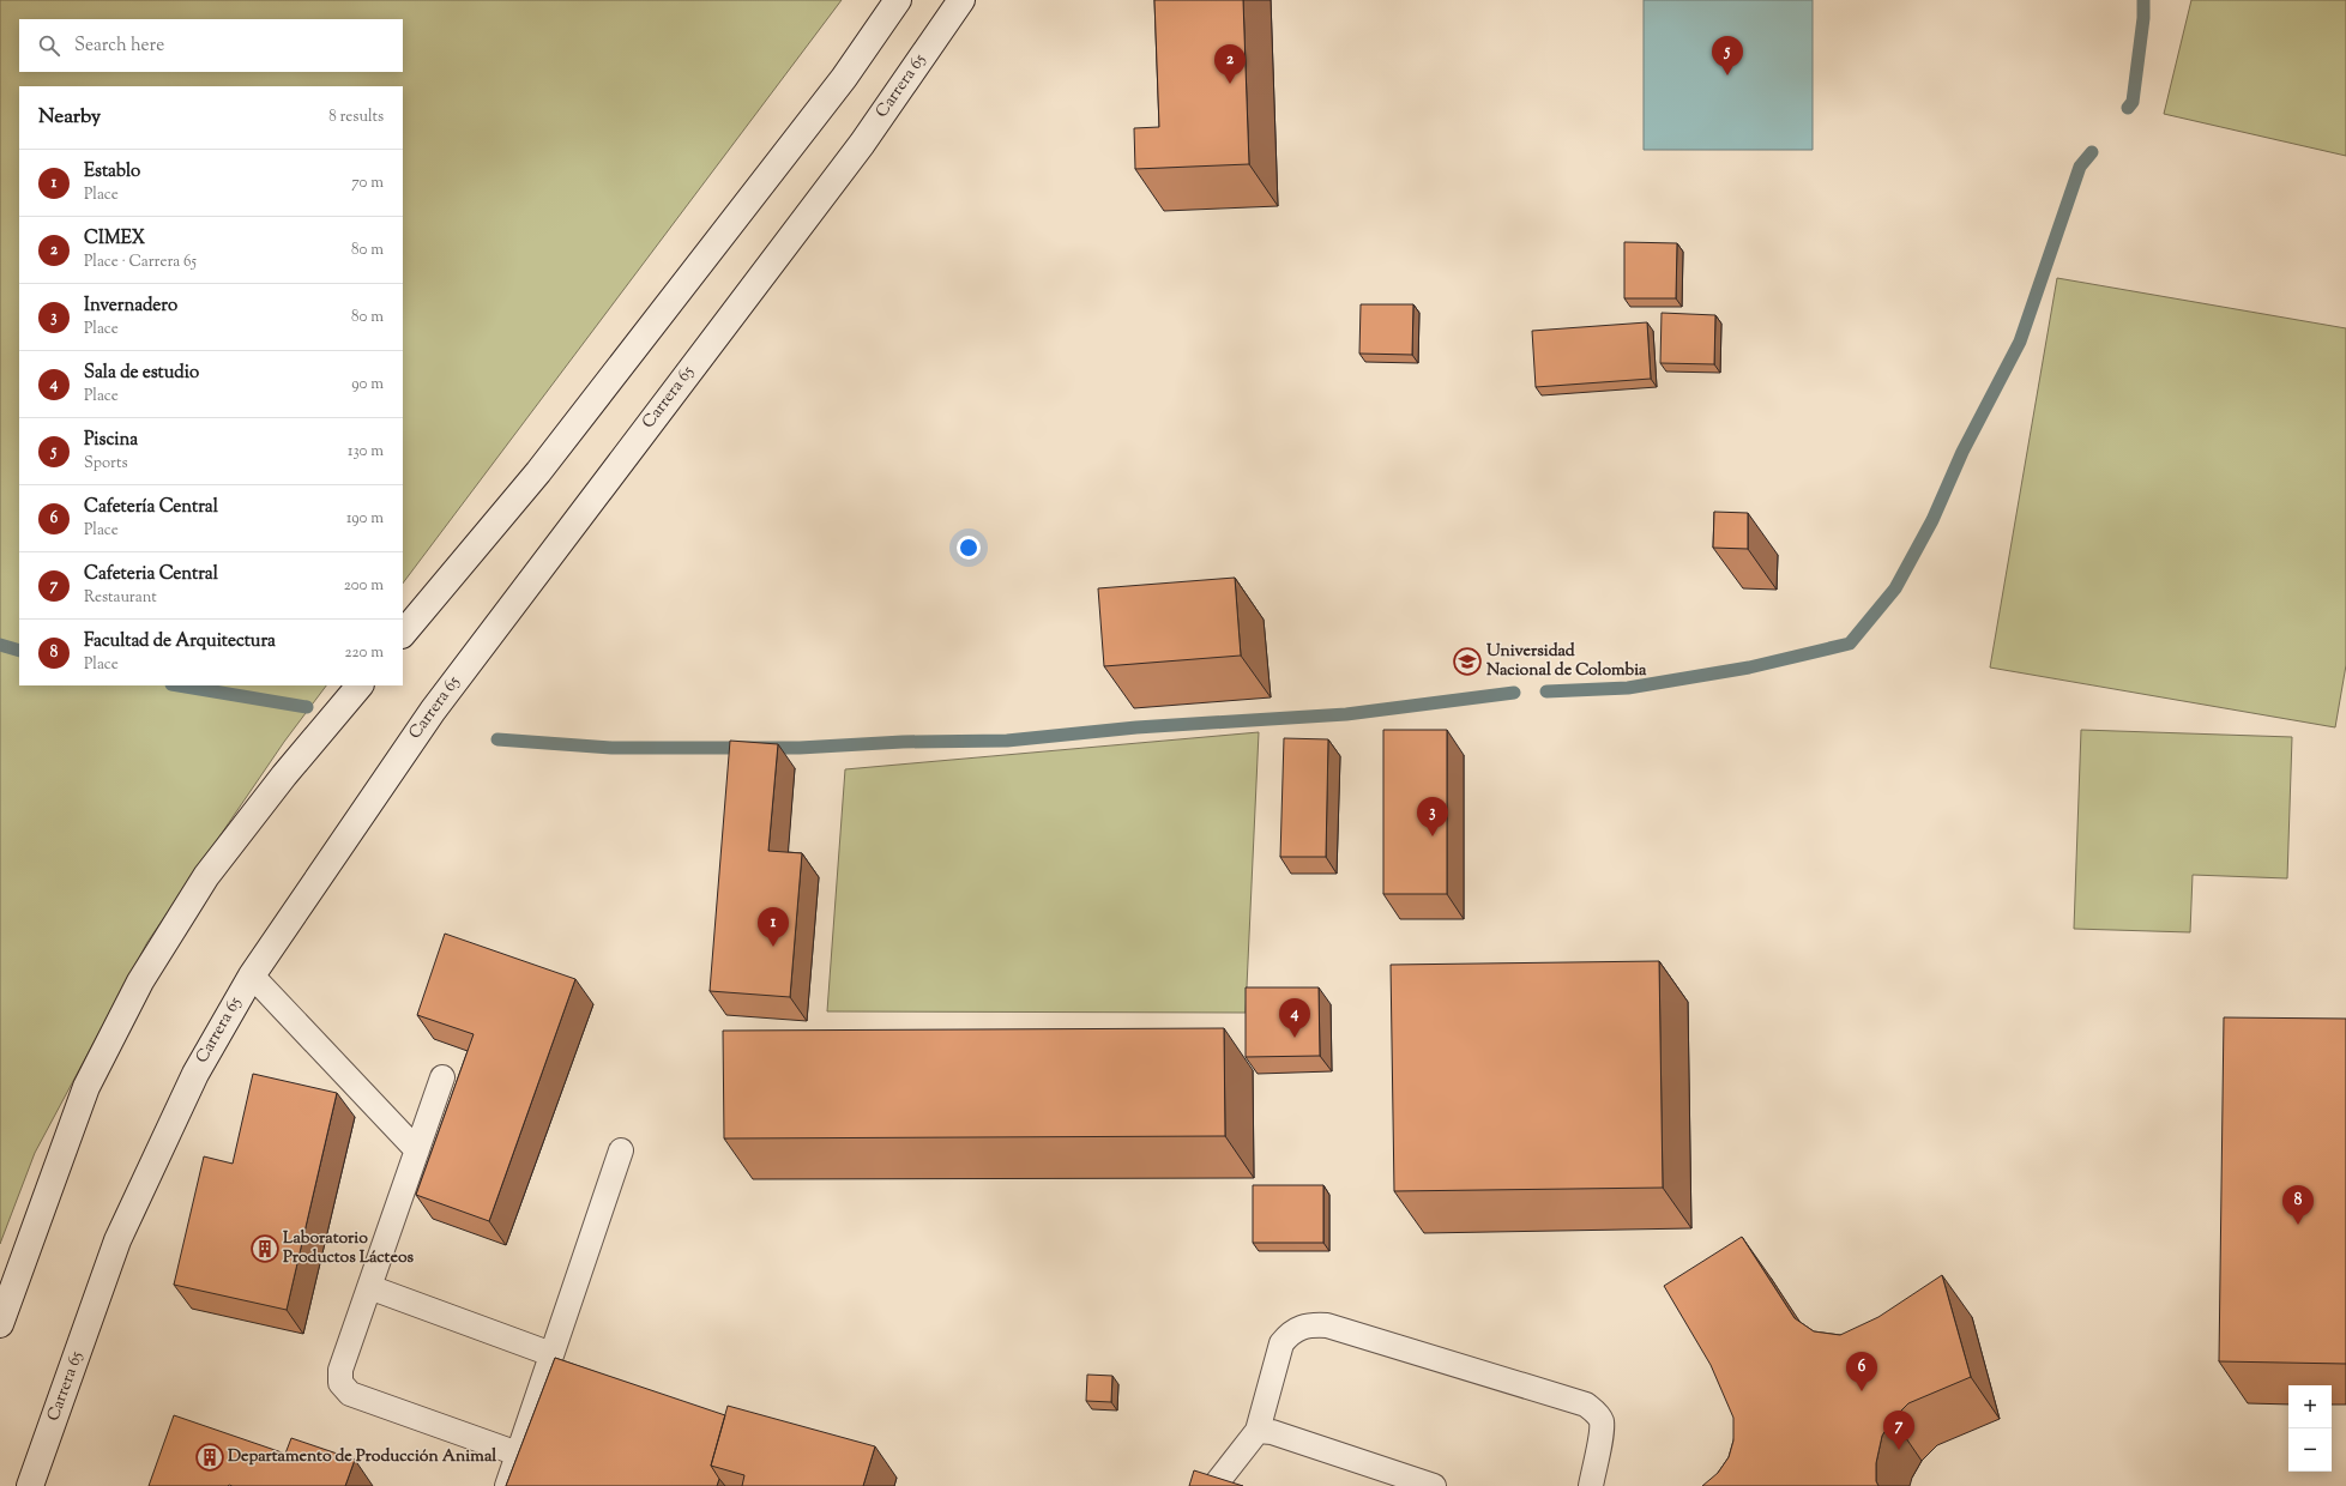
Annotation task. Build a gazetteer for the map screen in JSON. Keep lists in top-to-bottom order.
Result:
{
  "streets": {
    "main road": ["Carrera 65"]
  },
  "places": {
    "school or university": ["Universidad Nacional de Colombia"],
    "building": ["Laboratorio Productos Lácteos", "Departamento de Producción Animal"]
  },
  "page": {
    "search": "Search here",
    "pins": [
      "5",
      "2",
      "3",
      "1",
      "4",
      "8",
      "6",
      "7"
    ],
    "heading": ["Nearby", "8 results"],
    "list": [
      {
        "mark": "1",
        "name": "Establo",
        "note": "Place",
        "value": "70 m"
      },
      {
        "mark": "2",
        "name": "CIMEX",
        "note": "Place · Carrera 65",
        "value": "80 m"
      },
      {
        "mark": "3",
        "name": "Invernadero",
        "note": "Place",
        "value": "80 m"
      },
      {
        "mark": "4",
        "name": "Sala de estudio",
        "note": "Place",
        "value": "90 m"
      },
      {
        "mark": "5",
        "name": "Piscina",
        "note": "Sports",
        "value": "130 m"
      },
      {
        "mark": "6",
        "name": "Cafetería Central",
        "note": "Place",
        "value": "190 m"
      },
      {
        "mark": "7",
        "name": "Cafeteria Central",
        "note": "Restaurant",
        "value": "200 m"
      },
      {
        "mark": "8",
        "name": "Facultad de Arquitectura",
        "note": "Place",
        "value": "220 m"
      }
    ],
    "map_buttons": ["+", "−"]
  }
}
